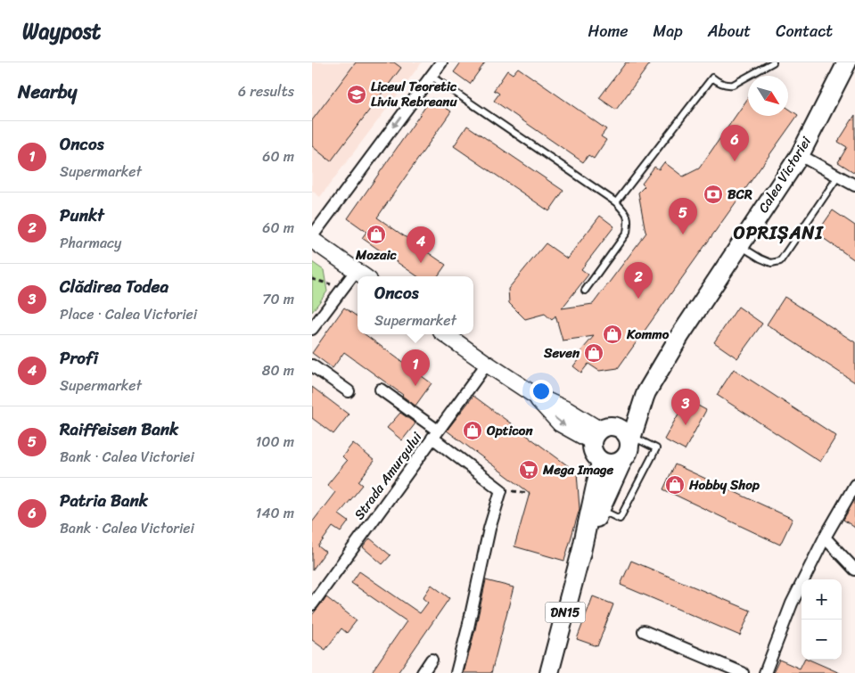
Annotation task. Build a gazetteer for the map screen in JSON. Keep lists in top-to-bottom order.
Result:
{
  "streets": {
    "main road": ["Calea Victoriei", "DN15"],
    "street": ["Strada Amurgului"]
  },
  "districts": ["OPRIȘANI"],
  "places": {
    "school or university": ["Liceul Teoretic Liviu Rebreanu"],
    "bank": ["BCR"],
    "shop": [
      "Mozaic",
      "Kommo",
      "Seven",
      "Opticon",
      "Hobby Shop"
    ],
    "supermarket": ["Mega Image"]
  },
  "north": "bottom right",
  "page": {
    "header": "Waypost",
    "nav": [
      "Home",
      "Map",
      "About",
      "Contact"
    ],
    "heading": ["Nearby", "6 results"],
    "list": [
      {
        "mark": "1",
        "name": "Oncos",
        "note": "Supermarket",
        "value": "60 m"
      },
      {
        "mark": "2",
        "name": "Punkt",
        "note": "Pharmacy",
        "value": "60 m"
      },
      {
        "mark": "3",
        "name": "Clădirea Todea",
        "note": "Place · Calea Victoriei",
        "value": "70 m"
      },
      {
        "mark": "4",
        "name": "Profi",
        "note": "Supermarket",
        "value": "80 m"
      },
      {
        "mark": "5",
        "name": "Raiffeisen Bank",
        "note": "Bank · Calea Victoriei",
        "value": "100 m"
      },
      {
        "mark": "6",
        "name": "Patria Bank",
        "note": "Bank · Calea Victoriei",
        "value": "140 m"
      }
    ],
    "pins": [
      "6",
      "5",
      "4",
      "2",
      "1",
      "3"
    ],
    "popup": ["Oncos", "Supermarket"],
    "map_buttons": ["+", "−"]
  }
}
